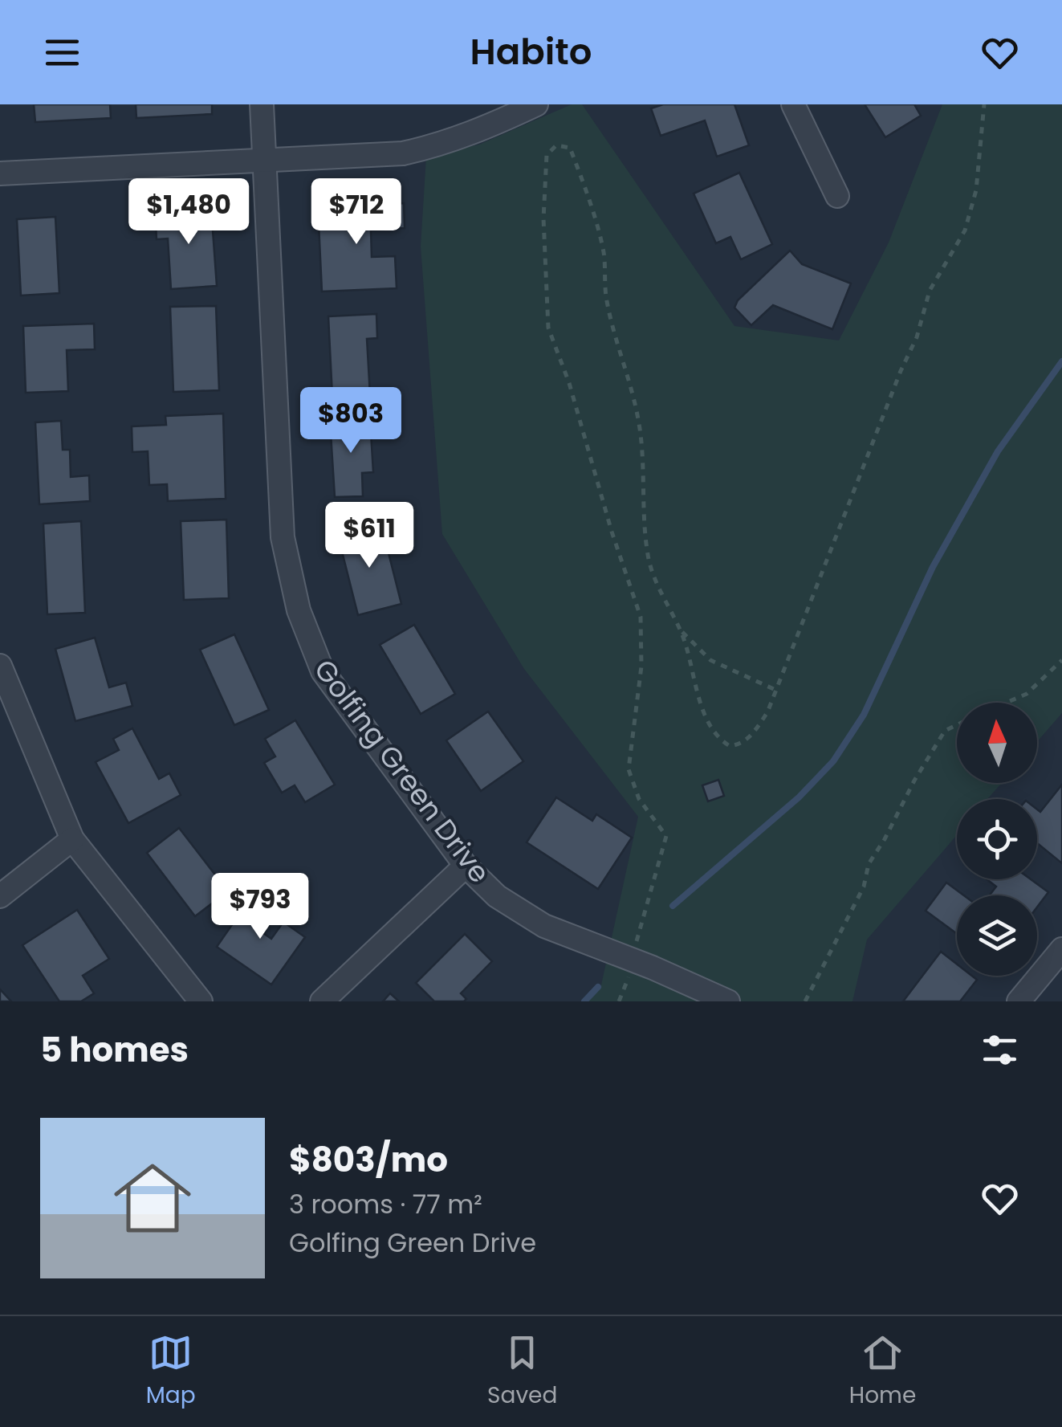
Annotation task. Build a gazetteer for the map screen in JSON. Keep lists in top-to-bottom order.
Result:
{
  "streets": {
    "street": ["Golfing Green Drive"]
  },
  "north": "top",
  "page": {
    "header": "Habito",
    "price": [
      "$1,480",
      "$712",
      "$803",
      "$611",
      "$793"
    ],
    "heading": "5 homes",
    "list": [
      {
        "name": "$803/mo",
        "note": "3 rooms · 77 m² · Golfing Green Drive"
      }
    ],
    "tabs": ["Map", "Saved", "Home"]
  }
}
